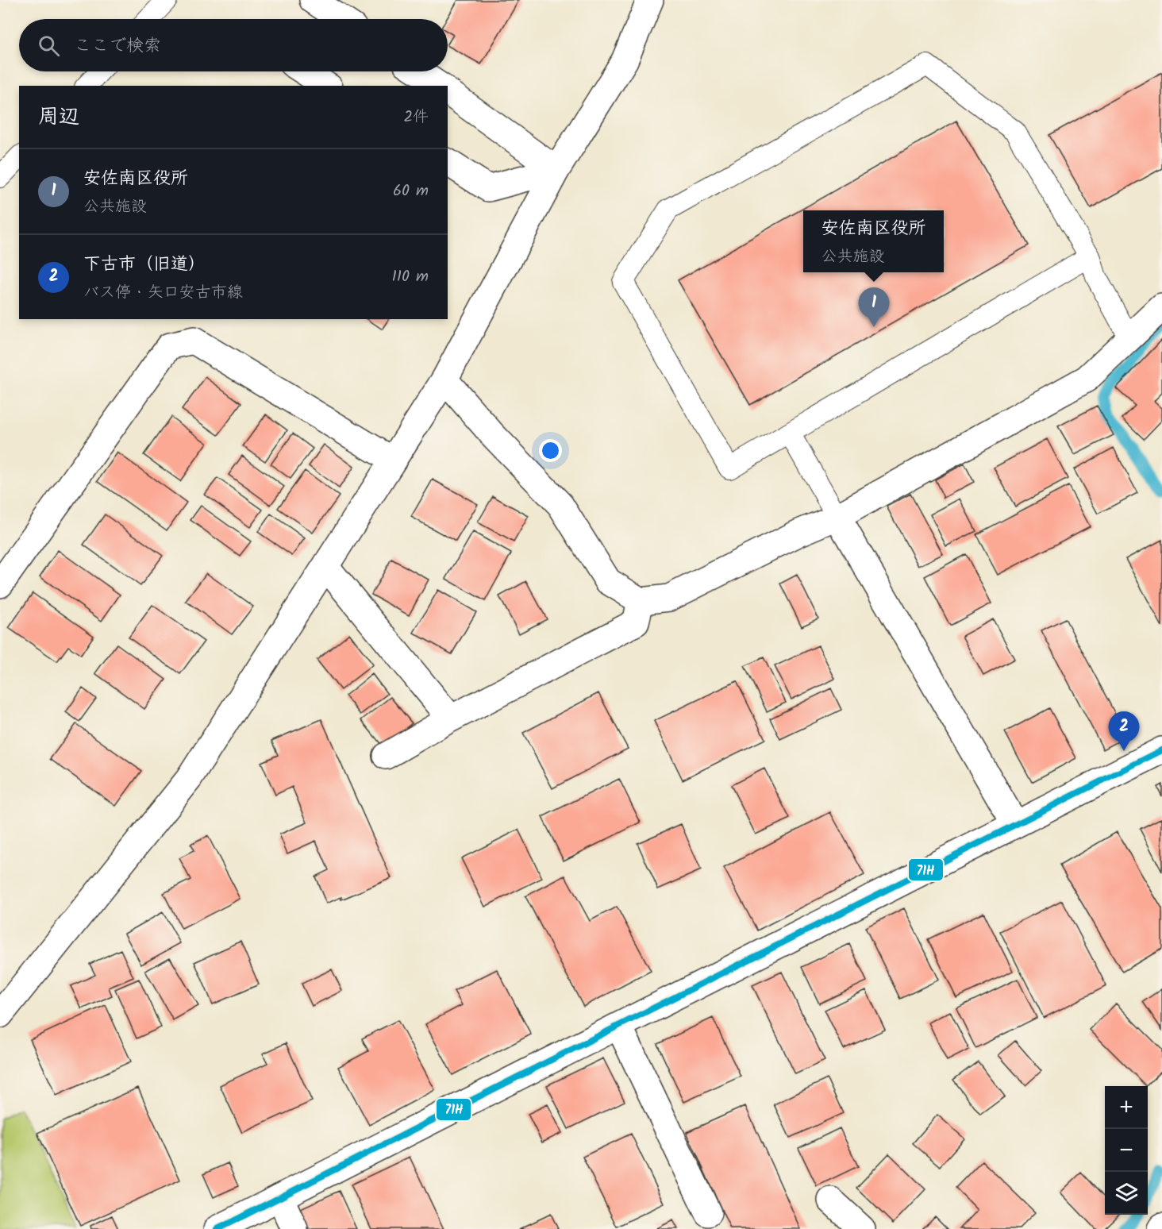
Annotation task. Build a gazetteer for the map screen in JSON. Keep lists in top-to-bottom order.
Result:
{
  "lines": ["transit line 71H"],
  "page": {
    "search": "ここで検索",
    "heading": ["周辺", "2件"],
    "list": [
      {
        "mark": "1",
        "name": "安佐南区役所",
        "note": "公共施設",
        "value": "60 m"
      },
      {
        "mark": "2",
        "name": "下古市（旧道）",
        "note": "バス停 · 矢口安古市線",
        "value": "110 m"
      }
    ],
    "popup": ["安佐南区役所", "公共施設"],
    "pins": ["1", "2"],
    "map_buttons": ["+", "−"]
  }
}
